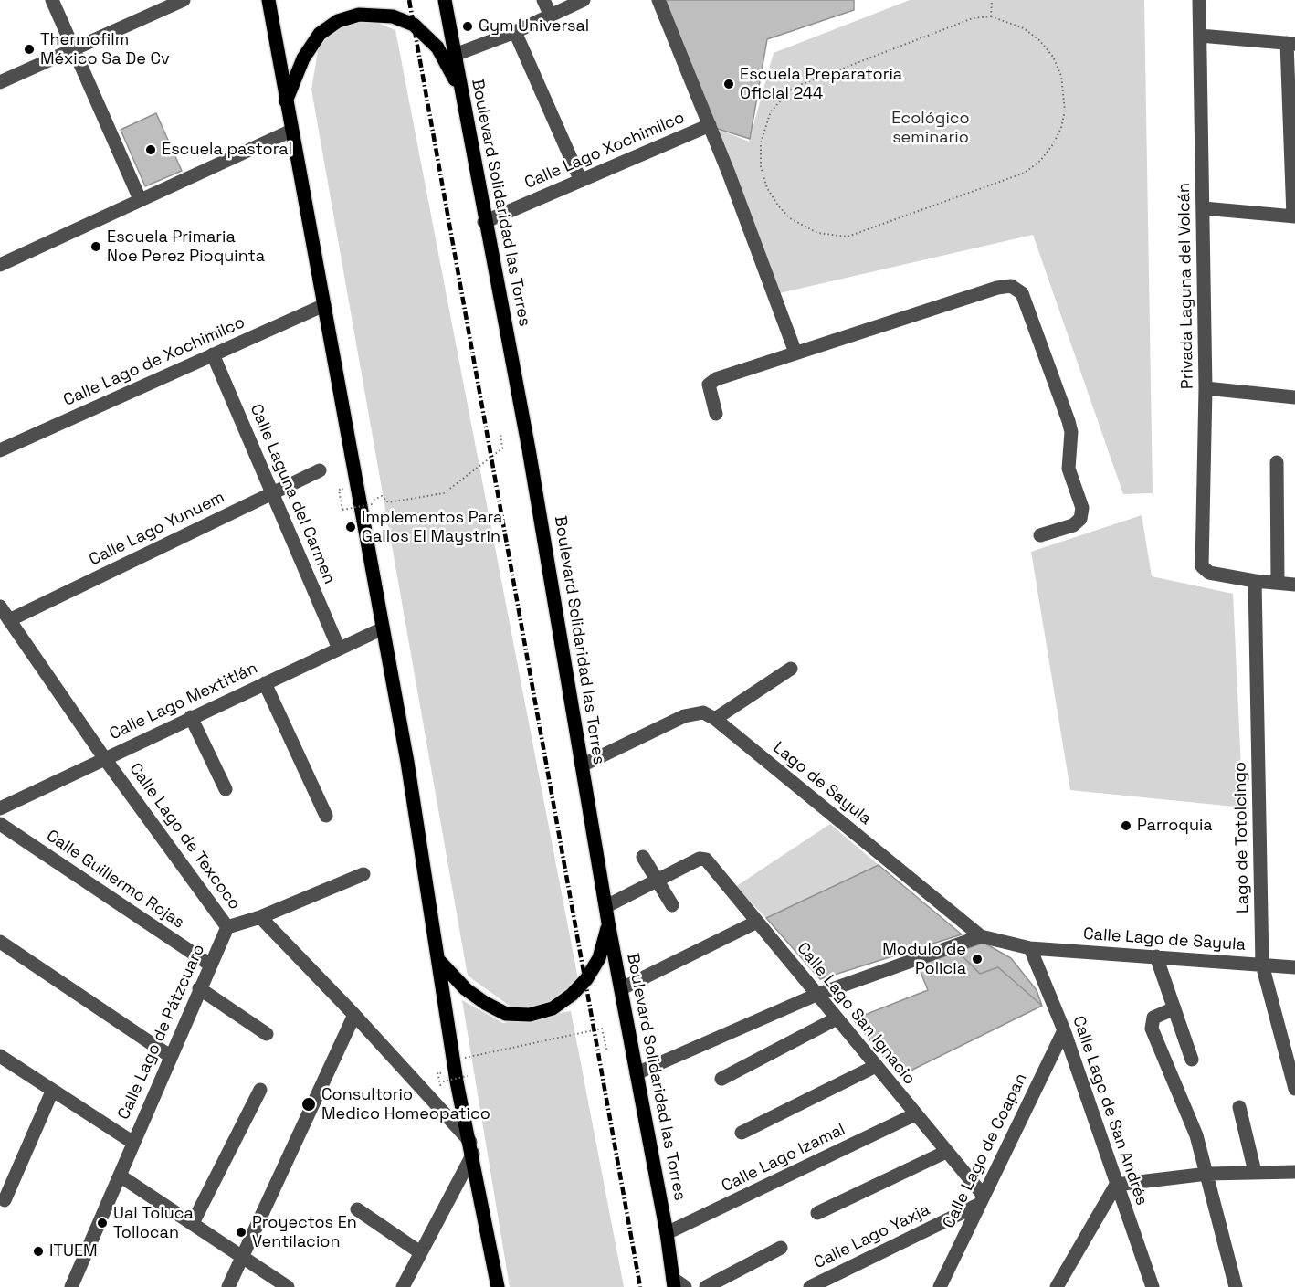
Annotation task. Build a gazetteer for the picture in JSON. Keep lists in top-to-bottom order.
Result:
{
  "streets": {
    "main road": ["Boulevard Solidaridad las Torres"],
    "street": [
      "Calle Lago Xochimilco",
      "Privada Laguna del Volcán",
      "Calle Lago de Xochimilco",
      "Calle Laguna del Carmen",
      "Calle Lago Yunuem",
      "Calle Lago Mextitlán",
      "Lago de Sayula",
      "Calle Lago de Texcoco",
      "Lago de Totolcingo",
      "Calle Guillermo Rojas",
      "Calle Lago de Sayula",
      "Calle Lago San Ignacio",
      "Calle Lago de Pátzcuaro",
      "Calle Lago de San Andrés",
      "Calle Lago de Coapan",
      "Calle Lago Izamal",
      "Calle Lago Yaxja"
    ]
  },
  "crossings": [
    ["Calle Lago Xochimilco", "Boulevard Solidaridad las Torres"],
    ["Boulevard Solidaridad las Torres", "Calle Lago Izamal"],
    ["Privada Laguna del Volcán", "Lago de Totolcingo"],
    ["Calle Lago de Xochimilco", "Calle Laguna del Carmen"],
    ["Calle Laguna del Carmen", "Calle Lago Yunuem"],
    ["Calle Laguna del Carmen", "Calle Lago Mextitlán"],
    ["Calle Lago Yunuem", "Calle Lago de Texcoco"],
    ["Calle Lago Mextitlán", "Calle Lago de Texcoco"],
    ["Lago de Sayula", "Calle Lago de Sayula"],
    ["Lago de Sayula", "Calle Lago de San Andrés"],
    ["Calle Lago de Texcoco", "Calle Lago de Pátzcuaro"],
    ["Lago de Totolcingo", "Calle Lago de Sayula"],
    ["Calle Guillermo Rojas", "Calle Lago de Pátzcuaro"],
    ["Calle Lago de Sayula", "Calle Lago de San Andrés"],
    ["Calle Lago San Ignacio", "Calle Lago de Coapan"],
    ["Calle Lago San Ignacio", "Calle Lago Izamal"],
    ["Calle Lago San Ignacio", "Calle Lago Yaxja"],
    ["Calle Lago de San Andrés", "Calle Lago de Coapan"],
    ["Calle Lago de Coapan", "Calle Lago Yaxja"]
  ],
  "parks": ["Ecológico seminario"],
  "places": [
    "Gym Universal",
    "Thermofilm México Sa De Cv",
    "Escuela Preparatoria Oficial 244",
    "Escuela pastoral",
    "Escuela Primaria Noe Perez Pioquinta",
    "Implementos Para Gallos El Maystrin",
    "Parroquia",
    "Modulo de Policia",
    "Consultorio Medico Homeopatico",
    "Ual Toluca Tollocan",
    "Proyectos En Ventilacion",
    "ITUEM"
  ]
}
